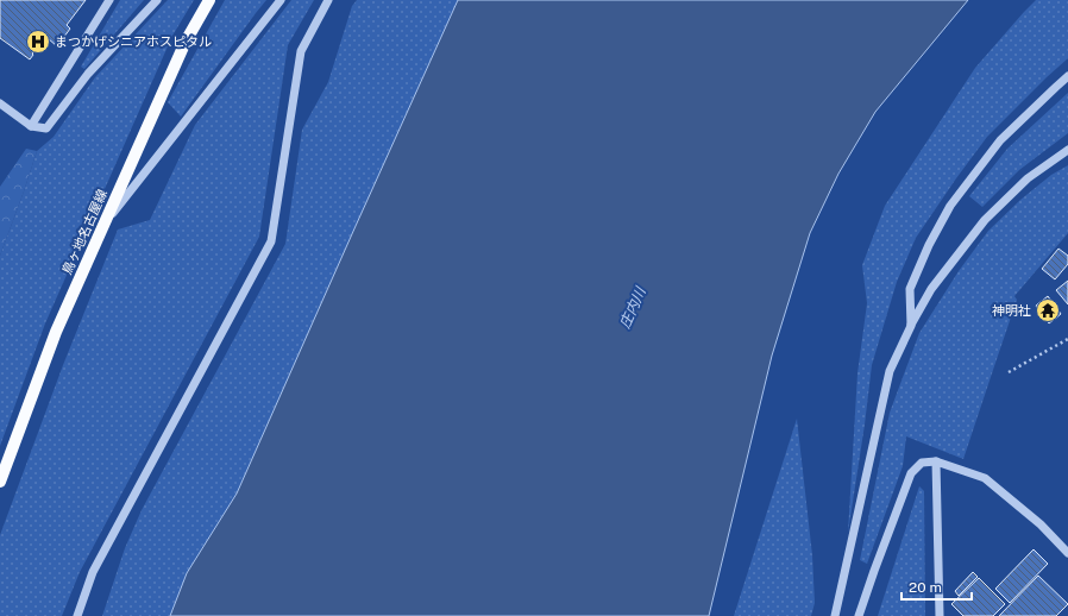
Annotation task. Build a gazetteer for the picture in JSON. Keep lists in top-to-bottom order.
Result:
{
  "streets": {
    "main road": ["鳥ヶ地名古屋線"]
  },
  "water": ["庄内川"],
  "places": {
    "hospital": ["まつかげシニアホスピタル"],
    "temple": ["神明社"]
  },
  "scale_bar": "20 m"
}
